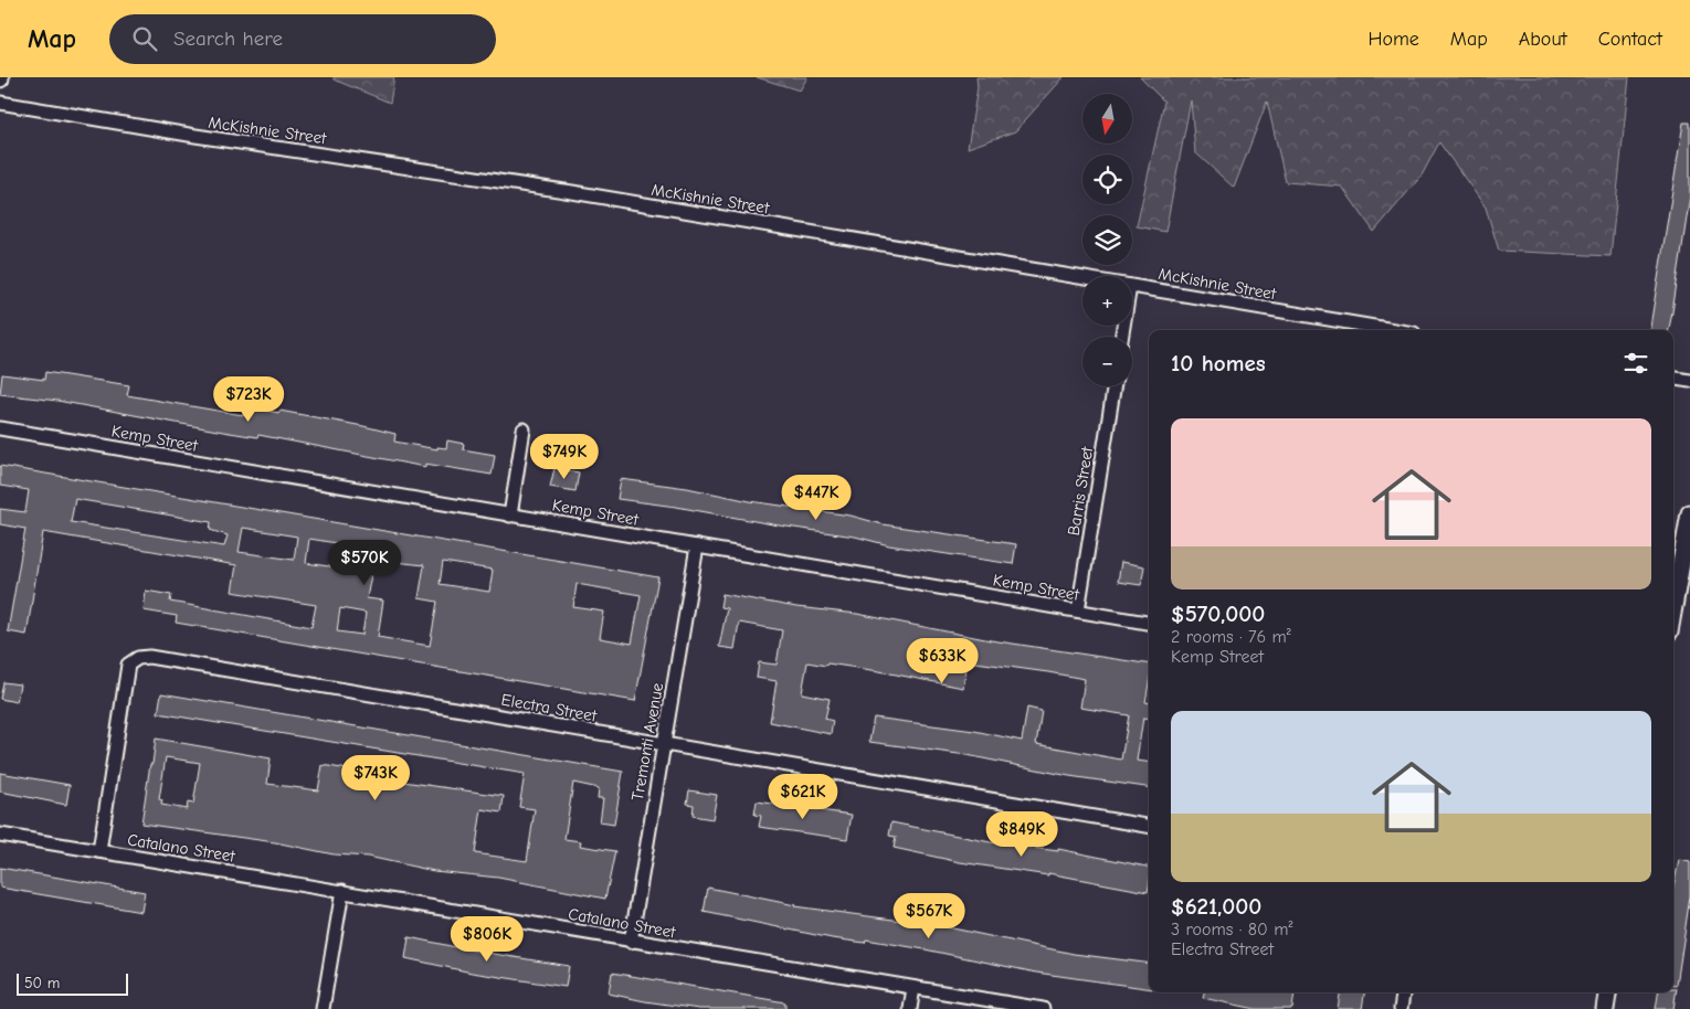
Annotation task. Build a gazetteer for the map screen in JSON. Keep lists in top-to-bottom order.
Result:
{
  "streets": {
    "street": [
      "McKishnie Street",
      "Kemp Street",
      "Barris Street",
      "Electra Street",
      "Tremonti Avenue",
      "Catalano Street"
    ]
  },
  "crossings": [
    ["Kemp Street", "Barris Street"],
    ["Kemp Street", "Tremonti Avenue"],
    ["Electra Street", "Tremonti Avenue"],
    ["Electra Street", "Catalano Street"],
    ["Tremonti Avenue", "Catalano Street"]
  ],
  "scale_bar": "50 m",
  "north": "bottom",
  "page": {
    "header": "Map",
    "search": "Search here",
    "nav": [
      "Home",
      "Map",
      "About",
      "Contact"
    ],
    "map_buttons": ["+", "−"],
    "heading": "10 homes",
    "price": [
      "$723K",
      "$749K",
      "$447K",
      "$570K",
      "$633K",
      "$743K",
      "$621K",
      "$849K",
      "$567K",
      "$806K"
    ],
    "list": [
      {
        "name": "$570,000",
        "note": "2 rooms · 76 m² · Kemp Street"
      },
      {
        "name": "$621,000",
        "note": "3 rooms · 80 m² · Electra Street"
      }
    ],
    "scale": "50 m"
  }
}
